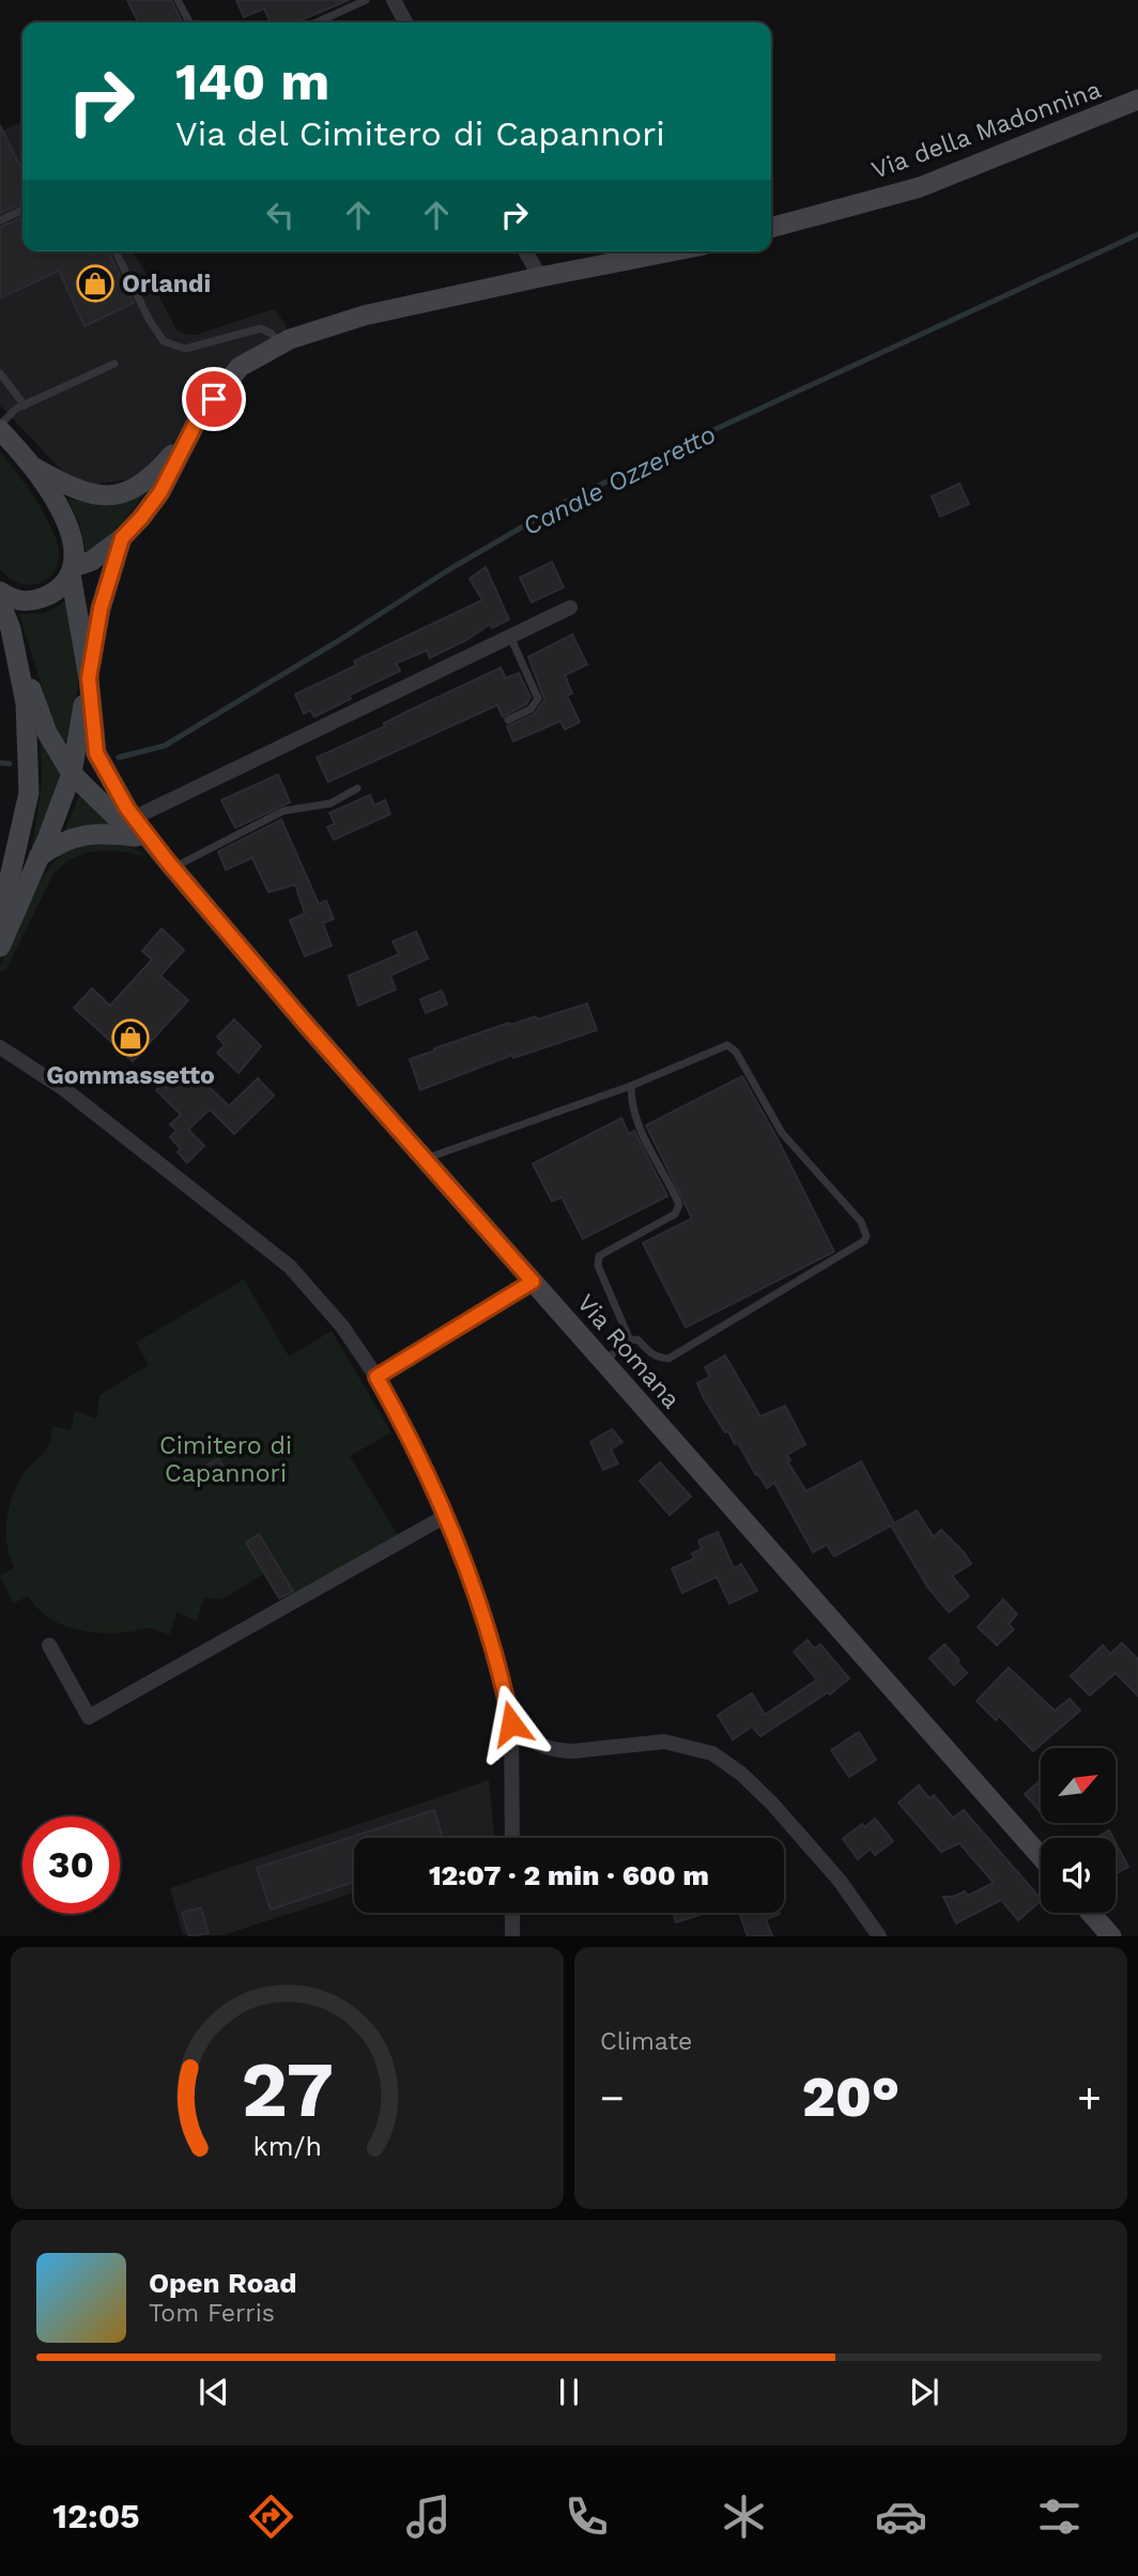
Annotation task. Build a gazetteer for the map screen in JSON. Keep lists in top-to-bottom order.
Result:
{
  "streets": {
    "street": ["Via della Madonnina", "Via Romana"]
  },
  "water": ["Canale Ozzeretto"],
  "parks": ["Cimitero di Capannori"],
  "places": {
    "shop": ["Orlandi", "Gommassetto"]
  },
  "north": "top right",
  "page": {
    "turn": ["140 m", "Via del Cimitero di Capannori"],
    "limit": "30",
    "trip": "12:07 · 2 min · 600 m",
    "tile": "Climate",
    "heat": ["−", "20°", "+"],
    "song": ["Open Road", "Tom Ferris"],
    "tabs": "12:05",
    "gauge": ["27", "km/h"]
  }
}
